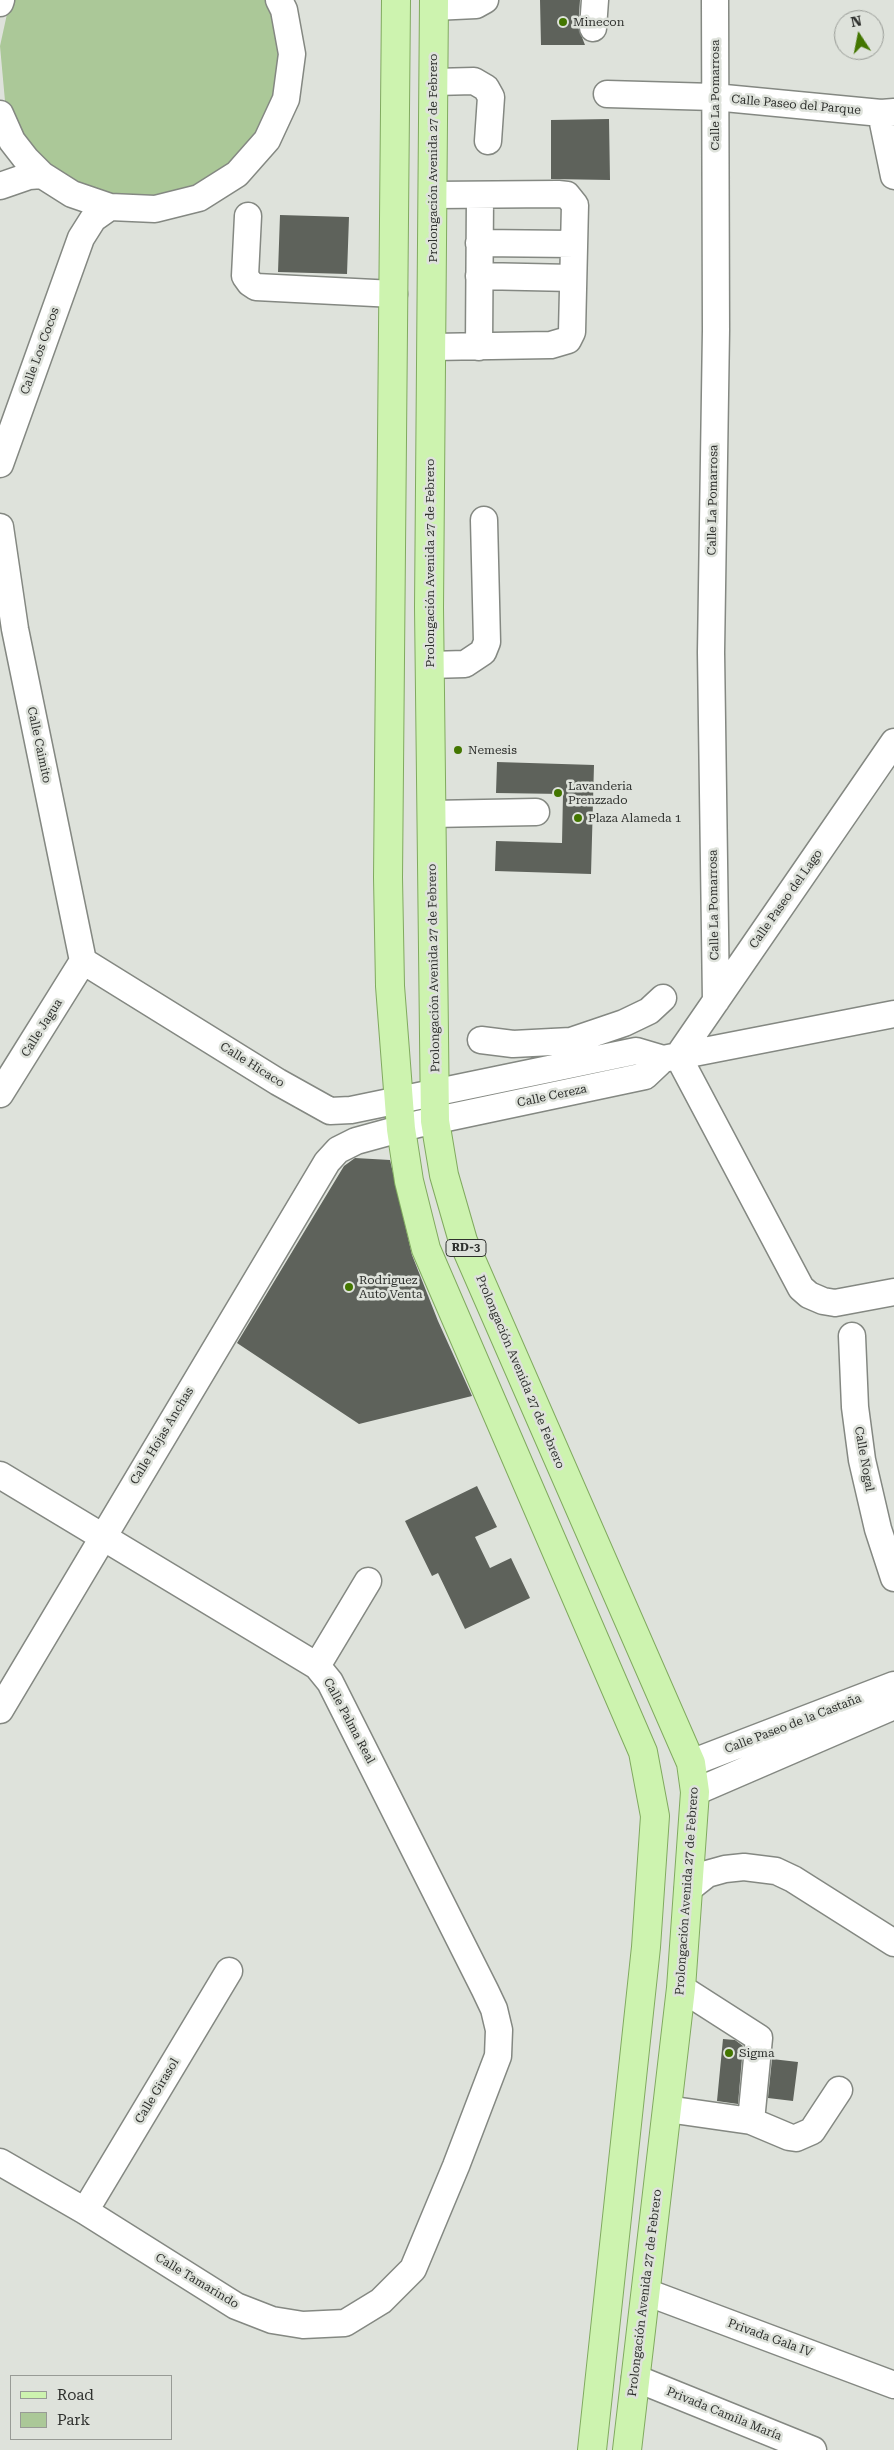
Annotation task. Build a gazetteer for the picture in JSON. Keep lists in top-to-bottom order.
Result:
{
  "streets": {
    "main road": ["Prolongación Avenida 27 de Febrero", "RD-3"],
    "street": [
      "Calle La Pomarrosa",
      "Calle Paseo del Parque",
      "Calle Los Cocos",
      "Calle Caimito",
      "Calle Paseo del Lago",
      "Calle Jagua",
      "Calle Hicaco",
      "Calle Cereza",
      "Calle Hojas Anchas",
      "Calle Nogal",
      "Calle Palma Real",
      "Calle Paseo de la Castaña",
      "Calle Girasol",
      "Calle Tamarindo",
      "Privada Gala IV",
      "Privada Camila María"
    ]
  },
  "crossings": [
    ["Calle La Pomarrosa", "Calle Paseo del Parque"],
    ["Calle La Pomarrosa", "Calle Paseo del Lago"],
    ["Prolongación Avenida 27 de Febrero", "Calle Hicaco"],
    ["Prolongación Avenida 27 de Febrero", "Calle Cereza"],
    ["Prolongación Avenida 27 de Febrero", "Calle Paseo de la Castaña"],
    ["Prolongación Avenida 27 de Febrero", "Privada Gala IV"],
    ["Prolongación Avenida 27 de Febrero", "Privada Camila María"],
    ["Calle Caimito", "Calle Jagua"],
    ["Calle Caimito", "Calle Hicaco"],
    ["Calle Paseo del Lago", "Calle Cereza"],
    ["Calle Jagua", "Calle Hicaco"],
    ["Calle Hicaco", "RD-3"],
    ["Calle Cereza", "RD-3"],
    ["Calle Cereza", "Calle Hojas Anchas"],
    ["Calle Hojas Anchas", "Calle Palma Real"],
    ["Calle Palma Real", "Calle Tamarindo"],
    ["Calle Girasol", "Calle Tamarindo"]
  ],
  "places": [
    "Minecon",
    "Nemesis",
    "Lavanderia Prenzzado",
    "Plaza Alameda 1",
    "Rodriguez Auto Venta",
    "Sigma"
  ],
  "legend": ["Road", "Park"],
  "north": "top"
}
